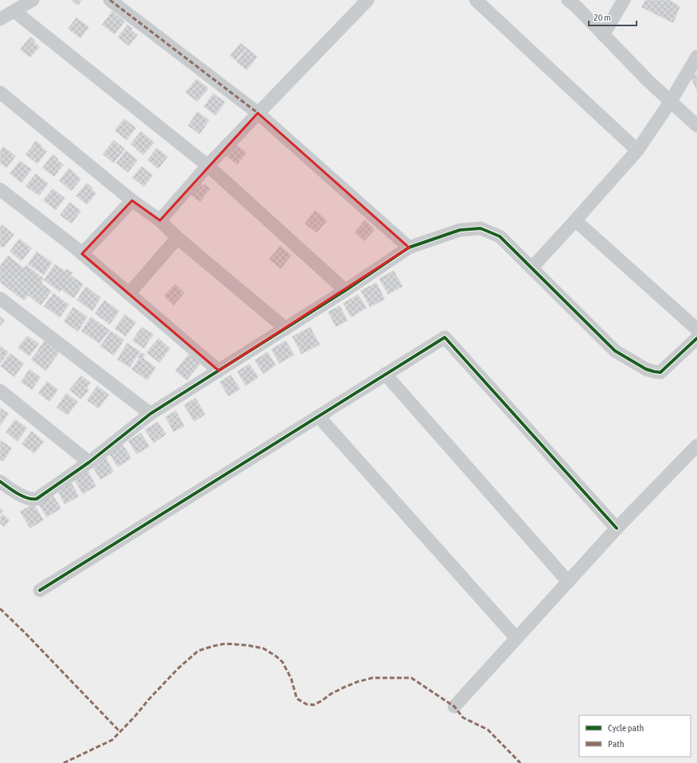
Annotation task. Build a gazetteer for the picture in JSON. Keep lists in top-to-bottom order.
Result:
{
  "legend": ["Cycle path", "Path"],
  "scale_bar": "20 m"
}
